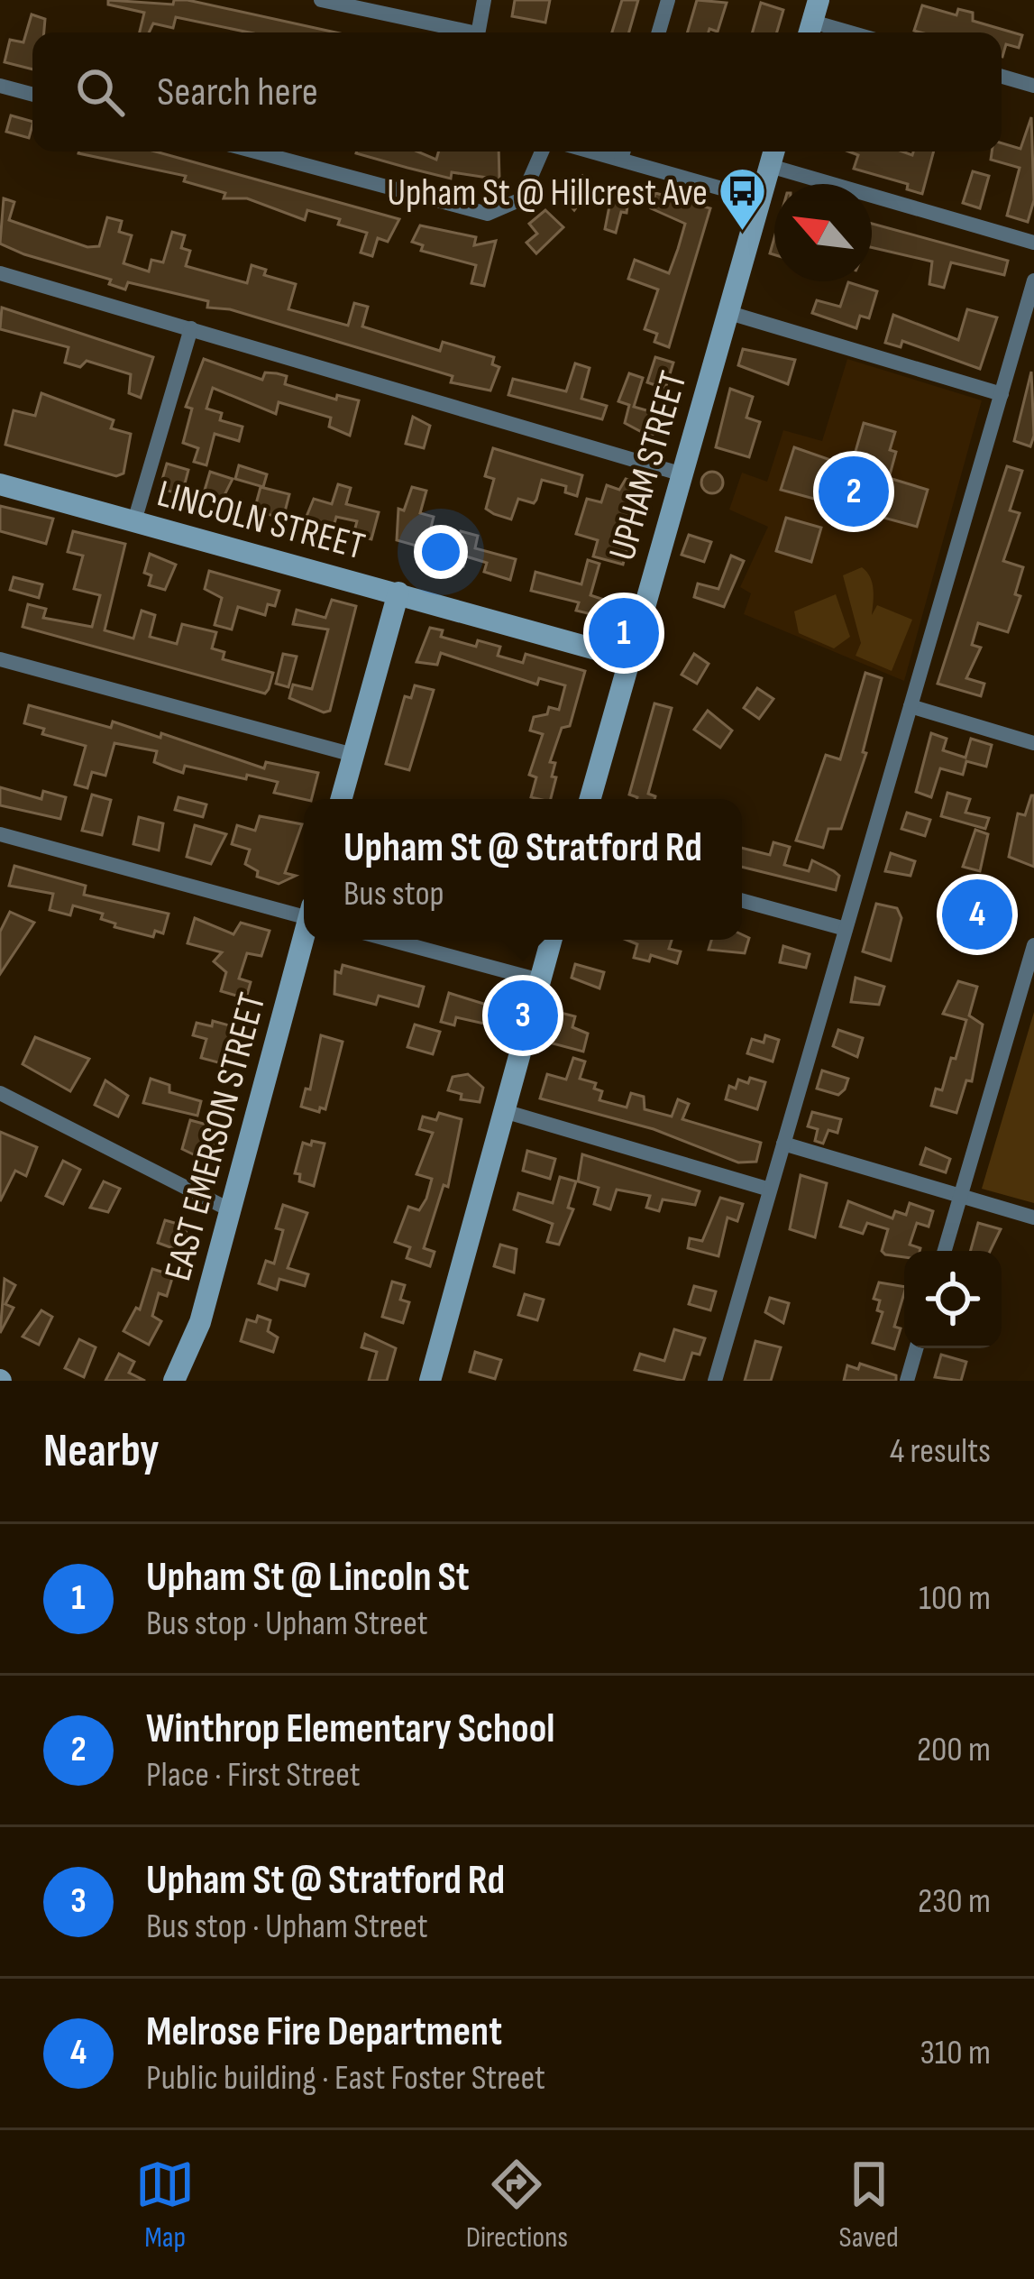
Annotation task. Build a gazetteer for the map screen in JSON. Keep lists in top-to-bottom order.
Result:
{
  "streets": {
    "street": ["UPHAM STREET", "LINCOLN STREET", "EAST EMERSON STREET"]
  },
  "crossings": [
    ["UPHAM STREET", "LINCOLN STREET"]
  ],
  "places": {
    "bus stop": ["Upham St @ Hillcrest Ave"]
  },
  "north": "top left",
  "page": {
    "search": "Search here",
    "pins": [
      "2",
      "1",
      "4",
      "3"
    ],
    "popup": ["Upham St @ Stratford Rd", "Bus stop"],
    "heading": ["Nearby", "4 results"],
    "list": [
      {
        "mark": "1",
        "name": "Upham St @ Lincoln St",
        "note": "Bus stop · Upham Street",
        "value": "100 m"
      },
      {
        "mark": "2",
        "name": "Winthrop Elementary School",
        "note": "Place · First Street",
        "value": "200 m"
      },
      {
        "mark": "3",
        "name": "Upham St @ Stratford Rd",
        "note": "Bus stop · Upham Street",
        "value": "230 m"
      },
      {
        "mark": "4",
        "name": "Melrose Fire Department",
        "note": "Public building · East Foster Street",
        "value": "310 m"
      }
    ],
    "nav": ["Map", "Directions", "Saved"]
  }
}
